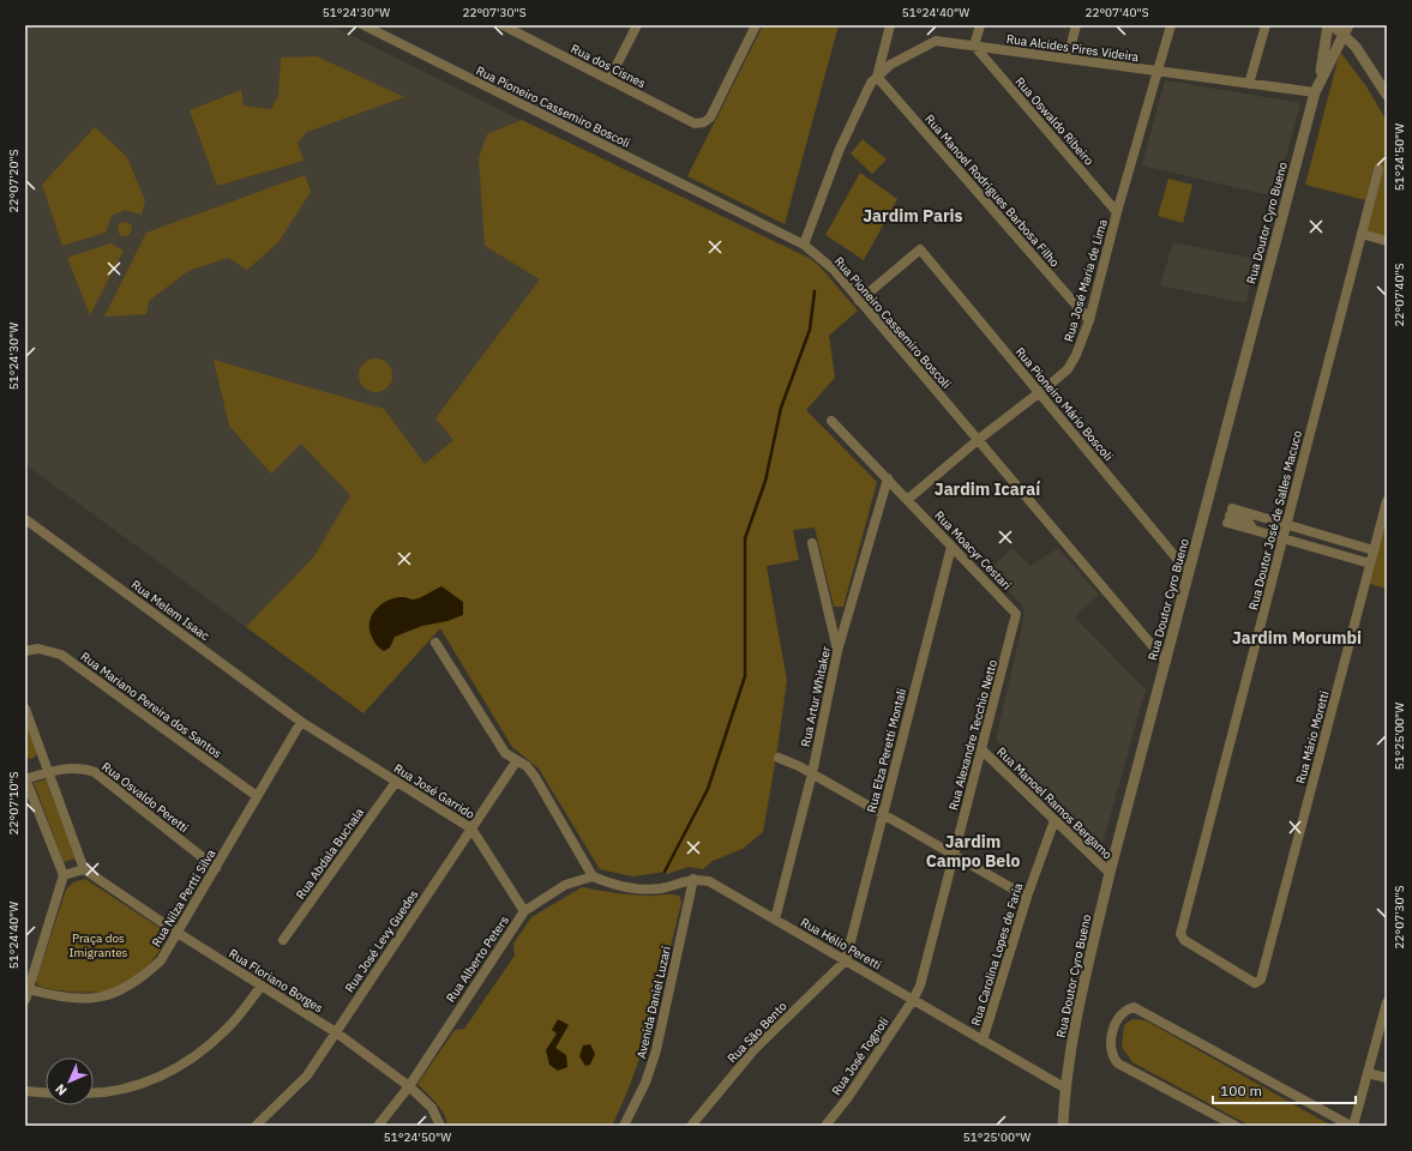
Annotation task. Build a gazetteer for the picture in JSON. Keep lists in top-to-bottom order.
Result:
{
  "streets": {
    "street": [
      "Rua Alcides Pires Videira",
      "Rua dos Cisnes",
      "Rua Pioneiro Cassemiro Boscoli",
      "Rua Oswaldo Ribeiro",
      "Rua Manoel Rodrigues Barbosa Filho",
      "Rua Doutor Cyro Bueno",
      "Rua José Maria de Lima",
      "Rua Pioneiro Mário Boscoli",
      "Rua Doutor José de Salles Macuco",
      "Rua Moacyr Cestari",
      "Rua Melem Isaac",
      "Rua Artur Whitaker",
      "Rua Mariano Pereira dos Santos",
      "Rua Alexandre Tecchio Netto",
      "Rua Mário Moretti",
      "Rua Elza Peretti Montali",
      "Rua José Garrido",
      "Rua Osvaldo Peretti",
      "Rua Manoel Ramos Bergamo",
      "Rua Abdala Buchala",
      "Rua Nilza Pertti Silva",
      "Rua José Levy Guedes",
      "Rua Hélio Peretti",
      "Rua Carolina Lopes de Faria",
      "Rua Alberto Peters",
      "Rua Floriano Borges",
      "Avenida Daniel Luzari",
      "Rua São Bento",
      "Rua José Tognoli"
    ]
  },
  "crossings": [
    ["Rua Alcides Pires Videira", "Rua Pioneiro Cassemiro Boscoli"],
    ["Rua Alcides Pires Videira", "Rua Oswaldo Ribeiro"],
    ["Rua Alcides Pires Videira", "Rua Manoel Rodrigues Barbosa Filho"],
    ["Rua Alcides Pires Videira", "Rua Doutor Cyro Bueno"],
    ["Rua Alcides Pires Videira", "Rua José Maria de Lima"],
    ["Rua Pioneiro Cassemiro Boscoli", "Rua Doutor Cyro Bueno"],
    ["Rua Pioneiro Cassemiro Boscoli", "Rua José Maria de Lima"],
    ["Rua Pioneiro Cassemiro Boscoli", "Rua Pioneiro Mário Boscoli"],
    ["Rua Oswaldo Ribeiro", "Rua José Maria de Lima"],
    ["Rua Manoel Rodrigues Barbosa Filho", "Rua José Maria de Lima"],
    ["Rua Doutor Cyro Bueno", "Rua Pioneiro Mário Boscoli"],
    ["Rua Doutor Cyro Bueno", "Rua Manoel Ramos Bergamo"],
    ["Rua Doutor Cyro Bueno", "Rua Hélio Peretti"],
    ["Rua José Maria de Lima", "Rua Pioneiro Mário Boscoli"],
    ["Rua José Maria de Lima", "Rua Moacyr Cestari"],
    ["Rua Doutor José de Salles Macuco", "Rua Mário Moretti"],
    ["Rua Moacyr Cestari", "Rua Artur Whitaker"],
    ["Rua Moacyr Cestari", "Rua Alexandre Tecchio Netto"],
    ["Rua Moacyr Cestari", "Rua Elza Peretti Montali"],
    ["Rua Melem Isaac", "Rua José Garrido"],
    ["Rua Melem Isaac", "Rua Nilza Pertti Silva"],
    ["Rua Artur Whitaker", "Rua Hélio Peretti"],
    ["Rua Mariano Pereira dos Santos", "Rua Nilza Pertti Silva"],
    ["Rua Alexandre Tecchio Netto", "Rua Manoel Ramos Bergamo"],
    ["Rua Alexandre Tecchio Netto", "Rua Hélio Peretti"],
    ["Rua Alexandre Tecchio Netto", "Rua José Tognoli"],
    ["Rua Elza Peretti Montali", "Rua Hélio Peretti"],
    ["Rua Elza Peretti Montali", "Rua São Bento"],
    ["Rua José Garrido", "Rua Abdala Buchala"],
    ["Rua José Garrido", "Rua Nilza Pertti Silva"],
    ["Rua José Garrido", "Rua José Levy Guedes"],
    ["Rua José Garrido", "Rua Alberto Peters"],
    ["Rua Osvaldo Peretti", "Rua Nilza Pertti Silva"],
    ["Rua Manoel Ramos Bergamo", "Rua Carolina Lopes de Faria"],
    ["Rua Nilza Pertti Silva", "Rua Floriano Borges"],
    ["Rua José Levy Guedes", "Rua Floriano Borges"],
    ["Rua Hélio Peretti", "Rua Carolina Lopes de Faria"],
    ["Rua Hélio Peretti", "Avenida Daniel Luzari"],
    ["Rua Hélio Peretti", "Rua São Bento"],
    ["Rua Hélio Peretti", "Rua José Tognoli"],
    ["Rua Alberto Peters", "Rua Floriano Borges"]
  ],
  "districts": [
    "Jardim Paris",
    "Jardim Icaraí",
    "Jardim Morumbi",
    "Jardim Campo Belo"
  ],
  "parks": ["Praça dos Imigrantes"],
  "scale_bar": "100 m",
  "north": "bottom left",
  "coordinates": [
    "51°24'30\"W",
    "22°07'30\"S",
    "51°24'40\"W",
    "22°07'40\"S",
    "51°24'50\"W",
    "22°07'20\"S",
    "51°25'00\"W",
    "22°07'10\"S"
  ]
}
